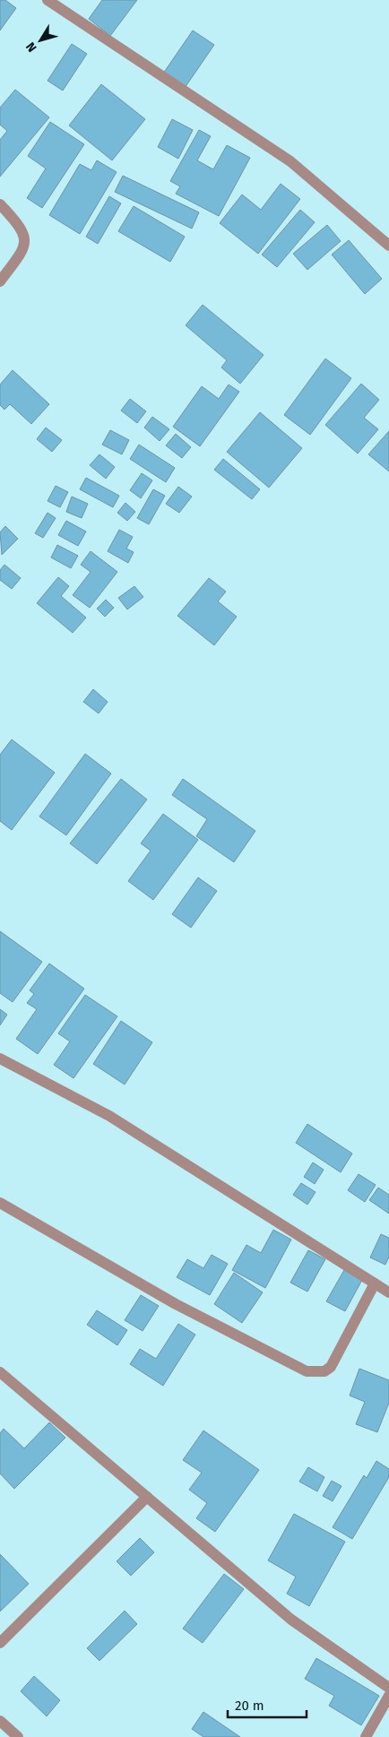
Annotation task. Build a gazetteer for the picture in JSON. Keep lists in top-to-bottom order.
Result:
{
  "scale_bar": "20 m",
  "north": "bottom left"
}
